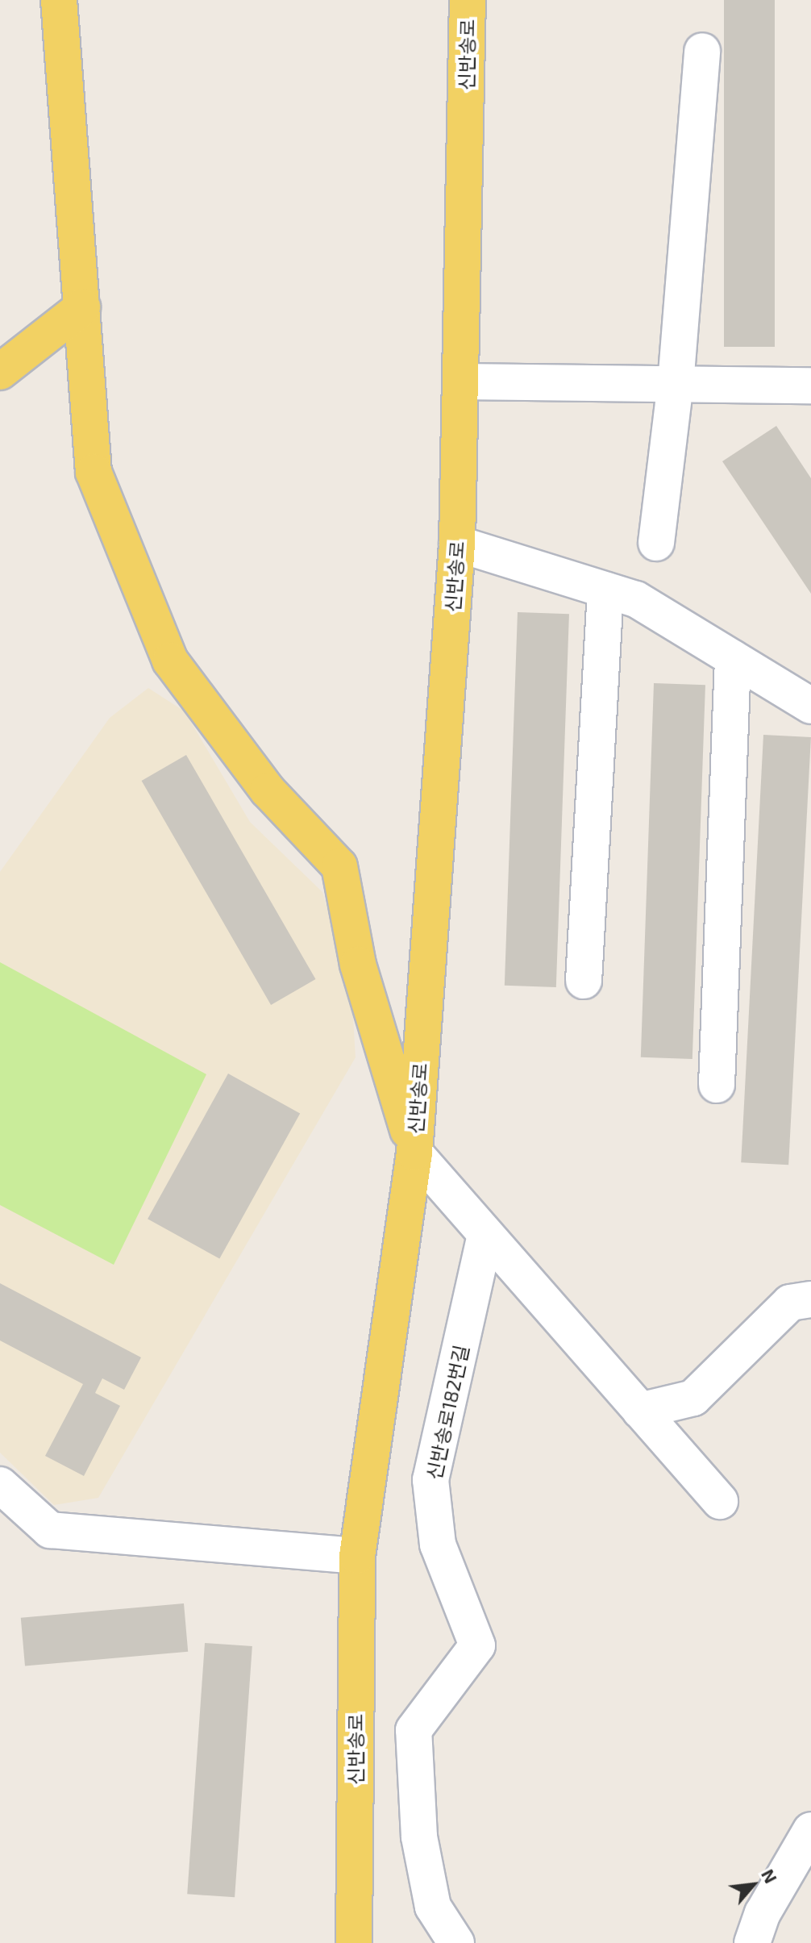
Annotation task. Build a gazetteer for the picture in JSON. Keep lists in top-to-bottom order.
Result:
{
  "streets": {
    "main road": ["신반송로"],
    "street": ["신반송로182번길"]
  },
  "north": "top right"
}
